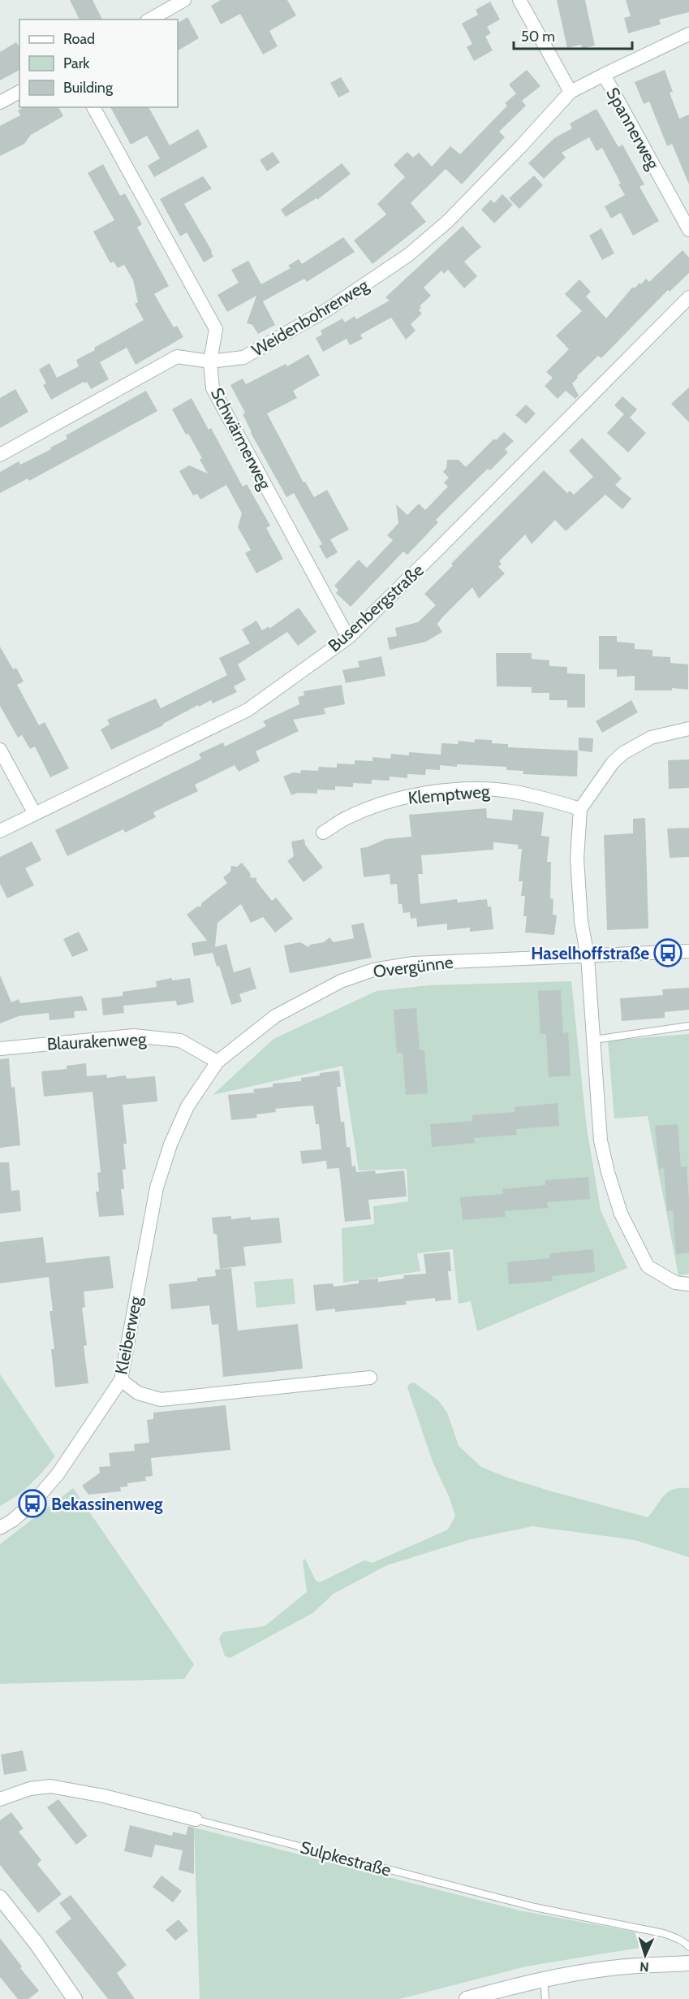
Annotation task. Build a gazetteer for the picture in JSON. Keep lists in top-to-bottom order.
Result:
{
  "streets": {
    "street": [
      "Spannerweg",
      "Weidenbohrerweg",
      "Schwärmerweg",
      "Busenbergstraße",
      "Klemptweg",
      "Overgünne",
      "Blaurakenweg",
      "Kleiberweg",
      "Sulpkestraße"
    ]
  },
  "crossings": [
    ["Spannerweg", "Weidenbohrerweg"],
    ["Weidenbohrerweg", "Schwärmerweg"],
    ["Schwärmerweg", "Busenbergstraße"],
    ["Overgünne", "Blaurakenweg"],
    ["Overgünne", "Kleiberweg"]
  ],
  "places": {
    "bus stop": ["Haselhoffstraße", "Bekassinenweg"]
  },
  "legend": ["Road", "Park", "Building"],
  "scale_bar": "50 m",
  "north": "bottom"
}
